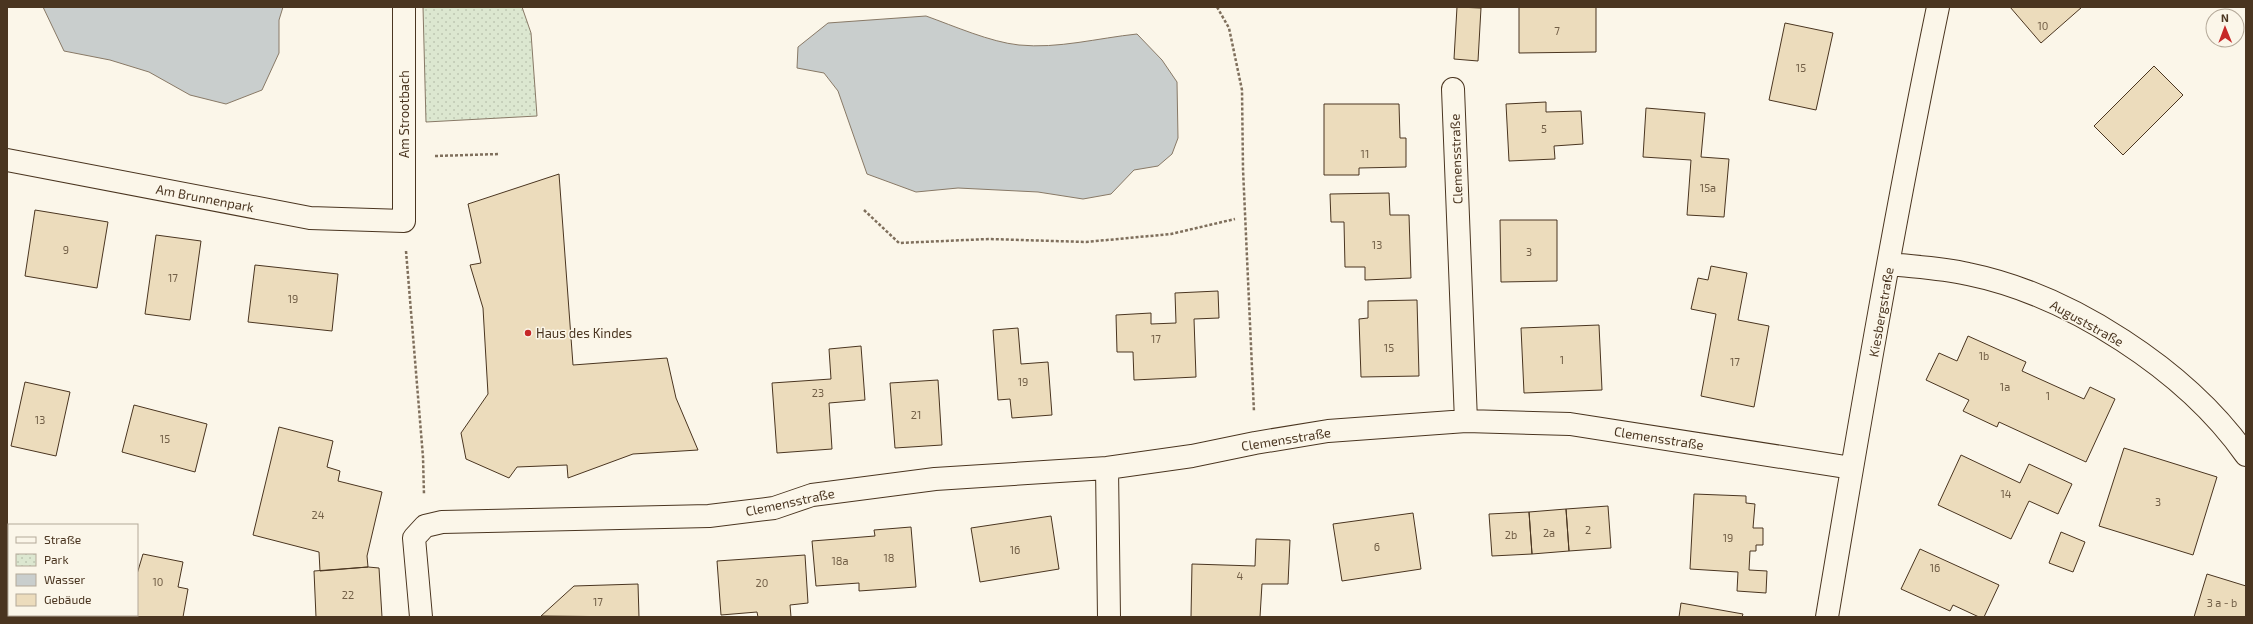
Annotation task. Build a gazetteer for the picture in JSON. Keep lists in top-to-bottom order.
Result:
{
  "streets": {
    "street": [
      "Am Strootbach",
      "Clemensstraße",
      "Am Brunnenpark",
      "Kiesbergstraße",
      "Auguststraße"
    ]
  },
  "crossings": [
    ["Am Strootbach", "Am Brunnenpark"],
    ["Clemensstraße", "Kiesbergstraße"],
    ["Kiesbergstraße", "Auguststraße"]
  ],
  "places": ["Haus des Kindes"],
  "house_numbers": [
    "10",
    "7",
    "15",
    "5",
    "11",
    "15a",
    "13",
    "9",
    "3",
    "17",
    "19",
    "17",
    "15",
    "1b",
    "1",
    "17",
    "19",
    "1a",
    "23",
    "1",
    "21",
    "13",
    "15",
    "14",
    "3",
    "24",
    "2",
    "2a",
    "2b",
    "19",
    "6",
    "16",
    "18",
    "18a",
    "16",
    "4",
    "10",
    "20",
    "22",
    "17",
    "3 a - b"
  ],
  "legend": [
    "Straße",
    "Park",
    "Wasser",
    "Gebäude"
  ],
  "north": "top"
}
